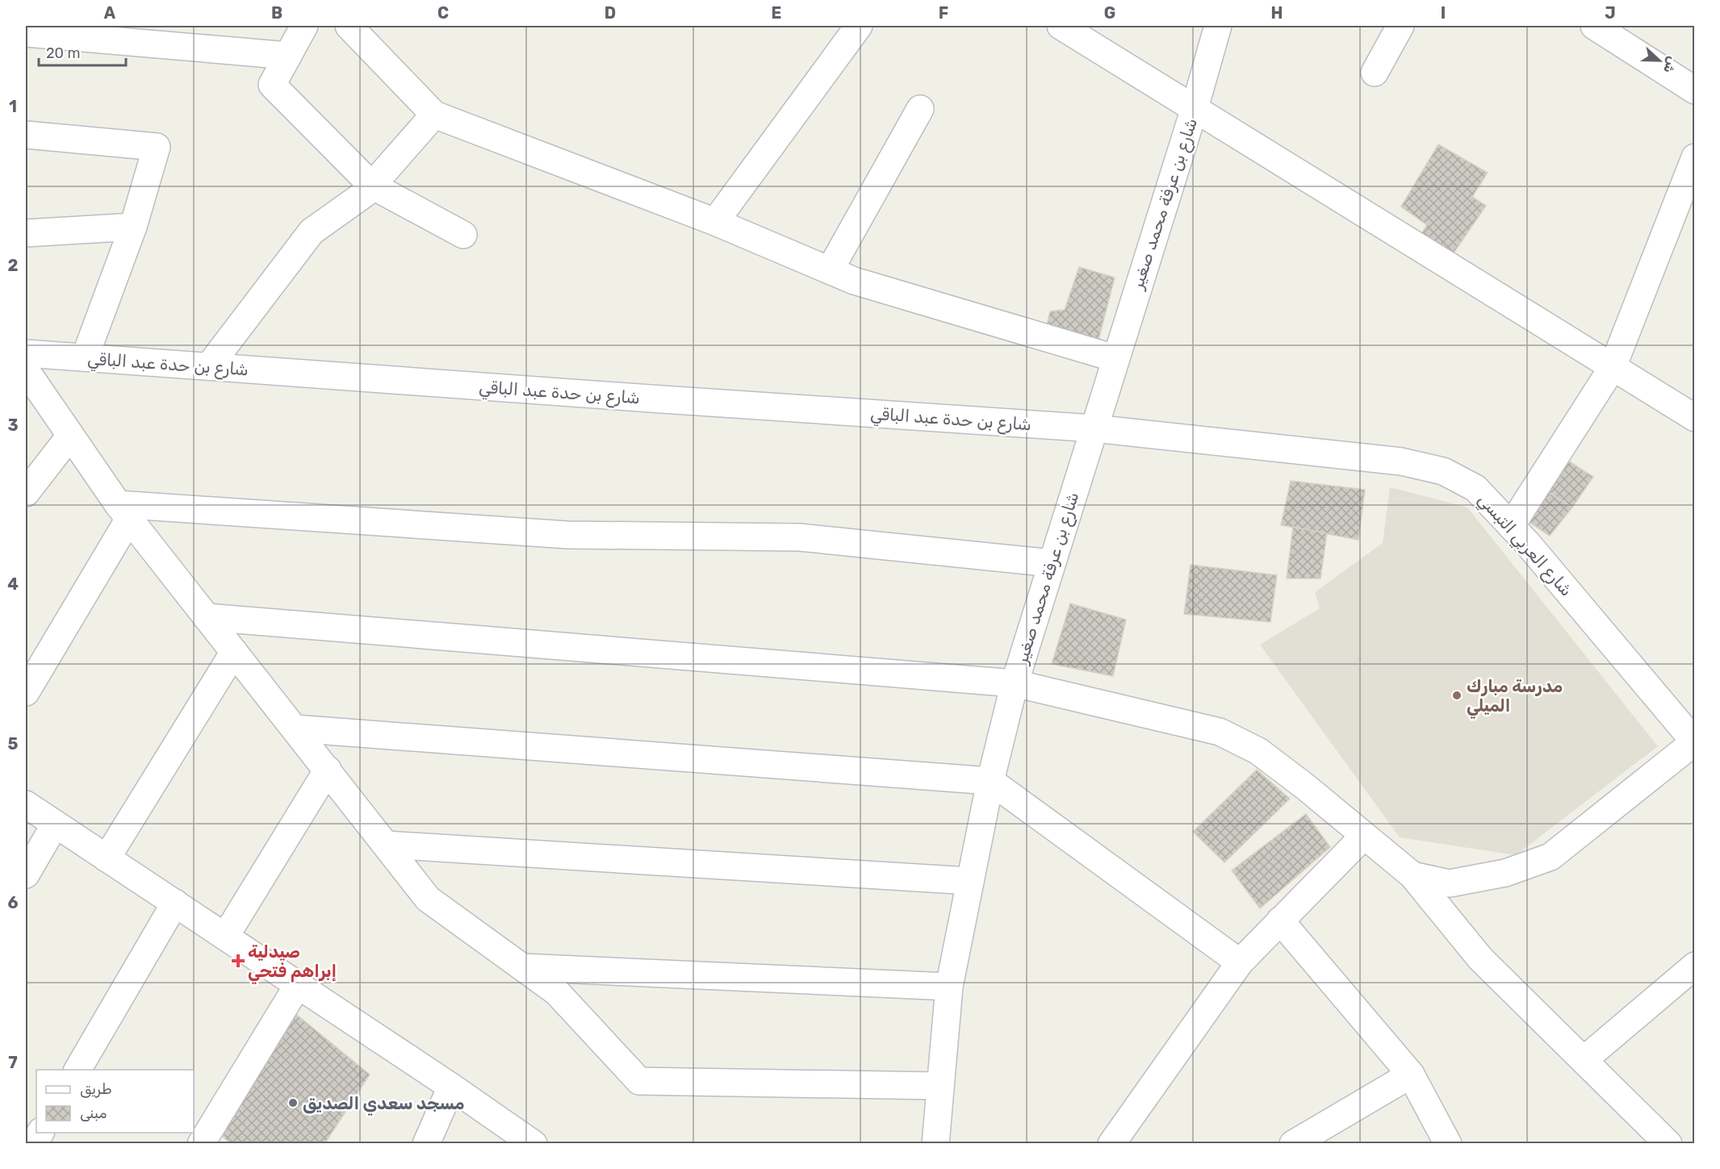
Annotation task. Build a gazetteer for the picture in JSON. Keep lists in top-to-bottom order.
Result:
{
  "streets": {
    "street": ["شارع بن عرفة محمد صغير", "شارع بن حدة عبد الباقي", "شارع العربي التبسي"]
  },
  "crossings": [
    ["شارع بن عرفة محمد صغير", "شارع بن حدة عبد الباقي"],
    ["شارع بن عرفة محمد صغير", "شارع العربي التبسي"],
    ["شارع بن حدة عبد الباقي", "شارع العربي التبسي"]
  ],
  "places": {
    "other": ["مدرسة مبارك الميلي", "مسجد سعدي الصديق"],
    "health": ["صيدلية إبراهم فتحي"]
  },
  "legend": ["طريق", "مبنى"],
  "scale_bar": "20 m",
  "north": "right",
  "grid": {
    "columns": [
      "A",
      "B",
      "C",
      "D",
      "E",
      "F",
      "G",
      "H",
      "I",
      "J"
    ],
    "rows": [
      "1",
      "2",
      "3",
      "4",
      "5",
      "6",
      "7"
    ]
  }
}
